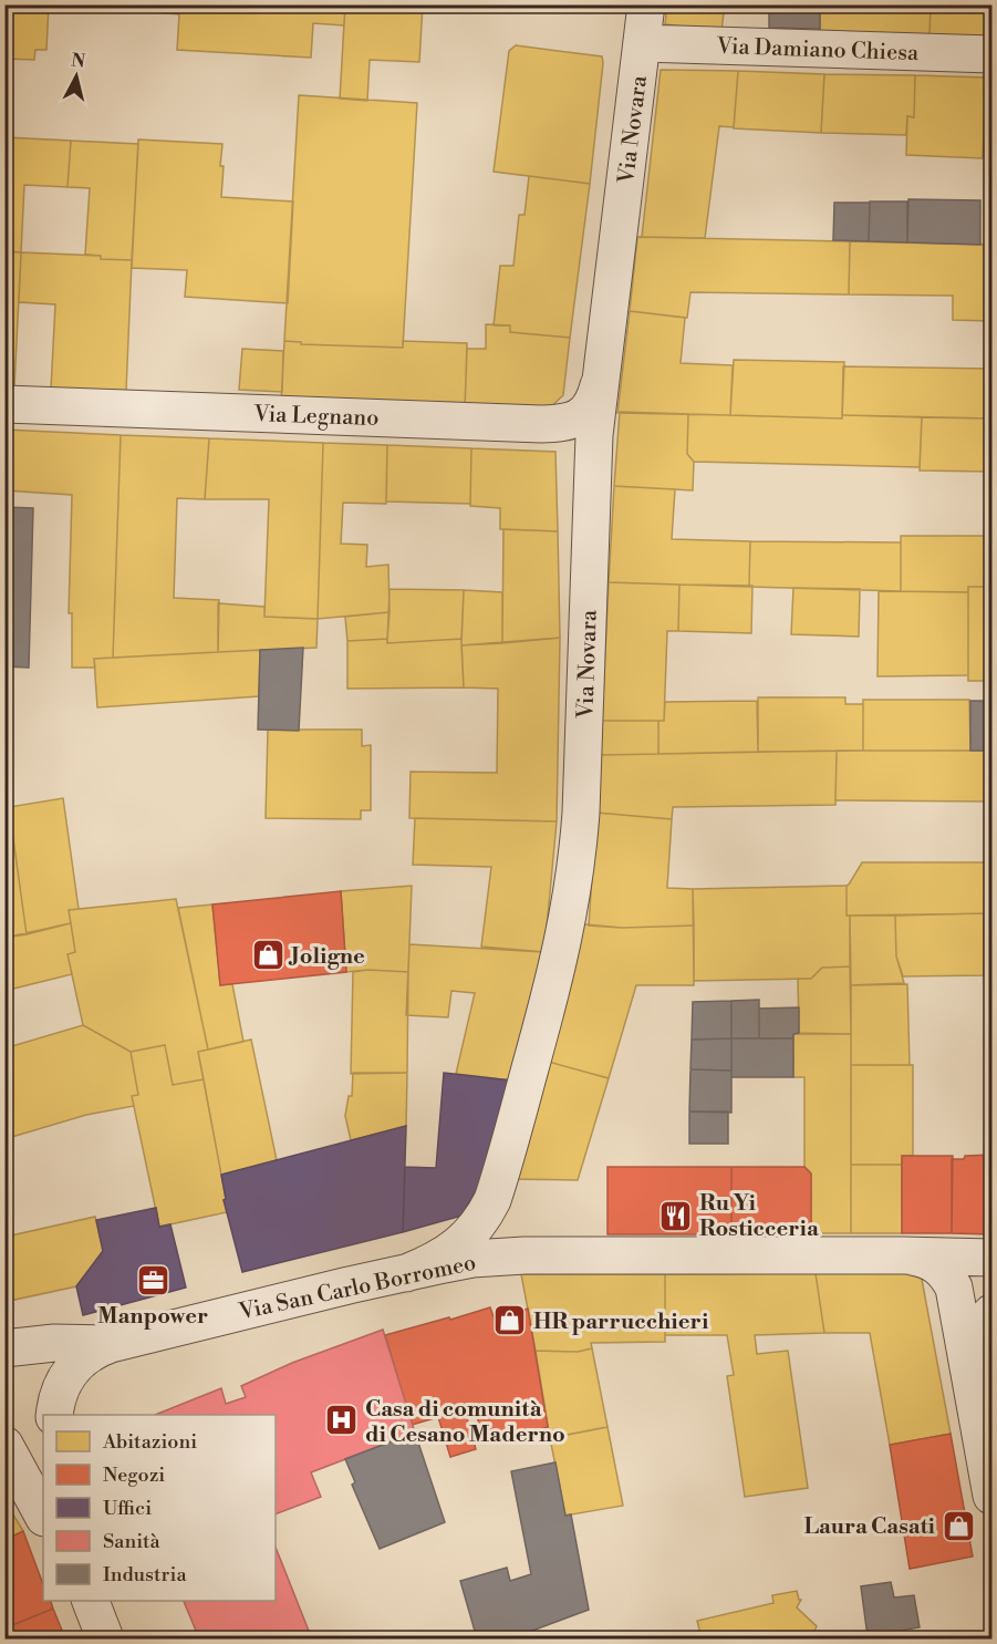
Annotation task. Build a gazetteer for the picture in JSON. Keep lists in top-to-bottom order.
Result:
{
  "streets": {
    "street": [
      "Via Damiano Chiesa",
      "Via Novara",
      "Via Legnano",
      "Via San Carlo Borromeo"
    ]
  },
  "crossings": [
    ["Via Damiano Chiesa", "Via Novara"],
    ["Via Novara", "Via Legnano"],
    ["Via Novara", "Via San Carlo Borromeo"]
  ],
  "places": {
    "shop": ["Joligne", "HR parrucchieri", "Laura Casati"],
    "restaurant": ["Ru Yi Rosticceria"],
    "office": ["Manpower"],
    "hospital": ["Casa di comunità di Cesano Maderno"]
  },
  "legend": [
    "Abitazioni",
    "Negozi",
    "Uffici",
    "Sanità",
    "Industria"
  ],
  "north": "top"
}
